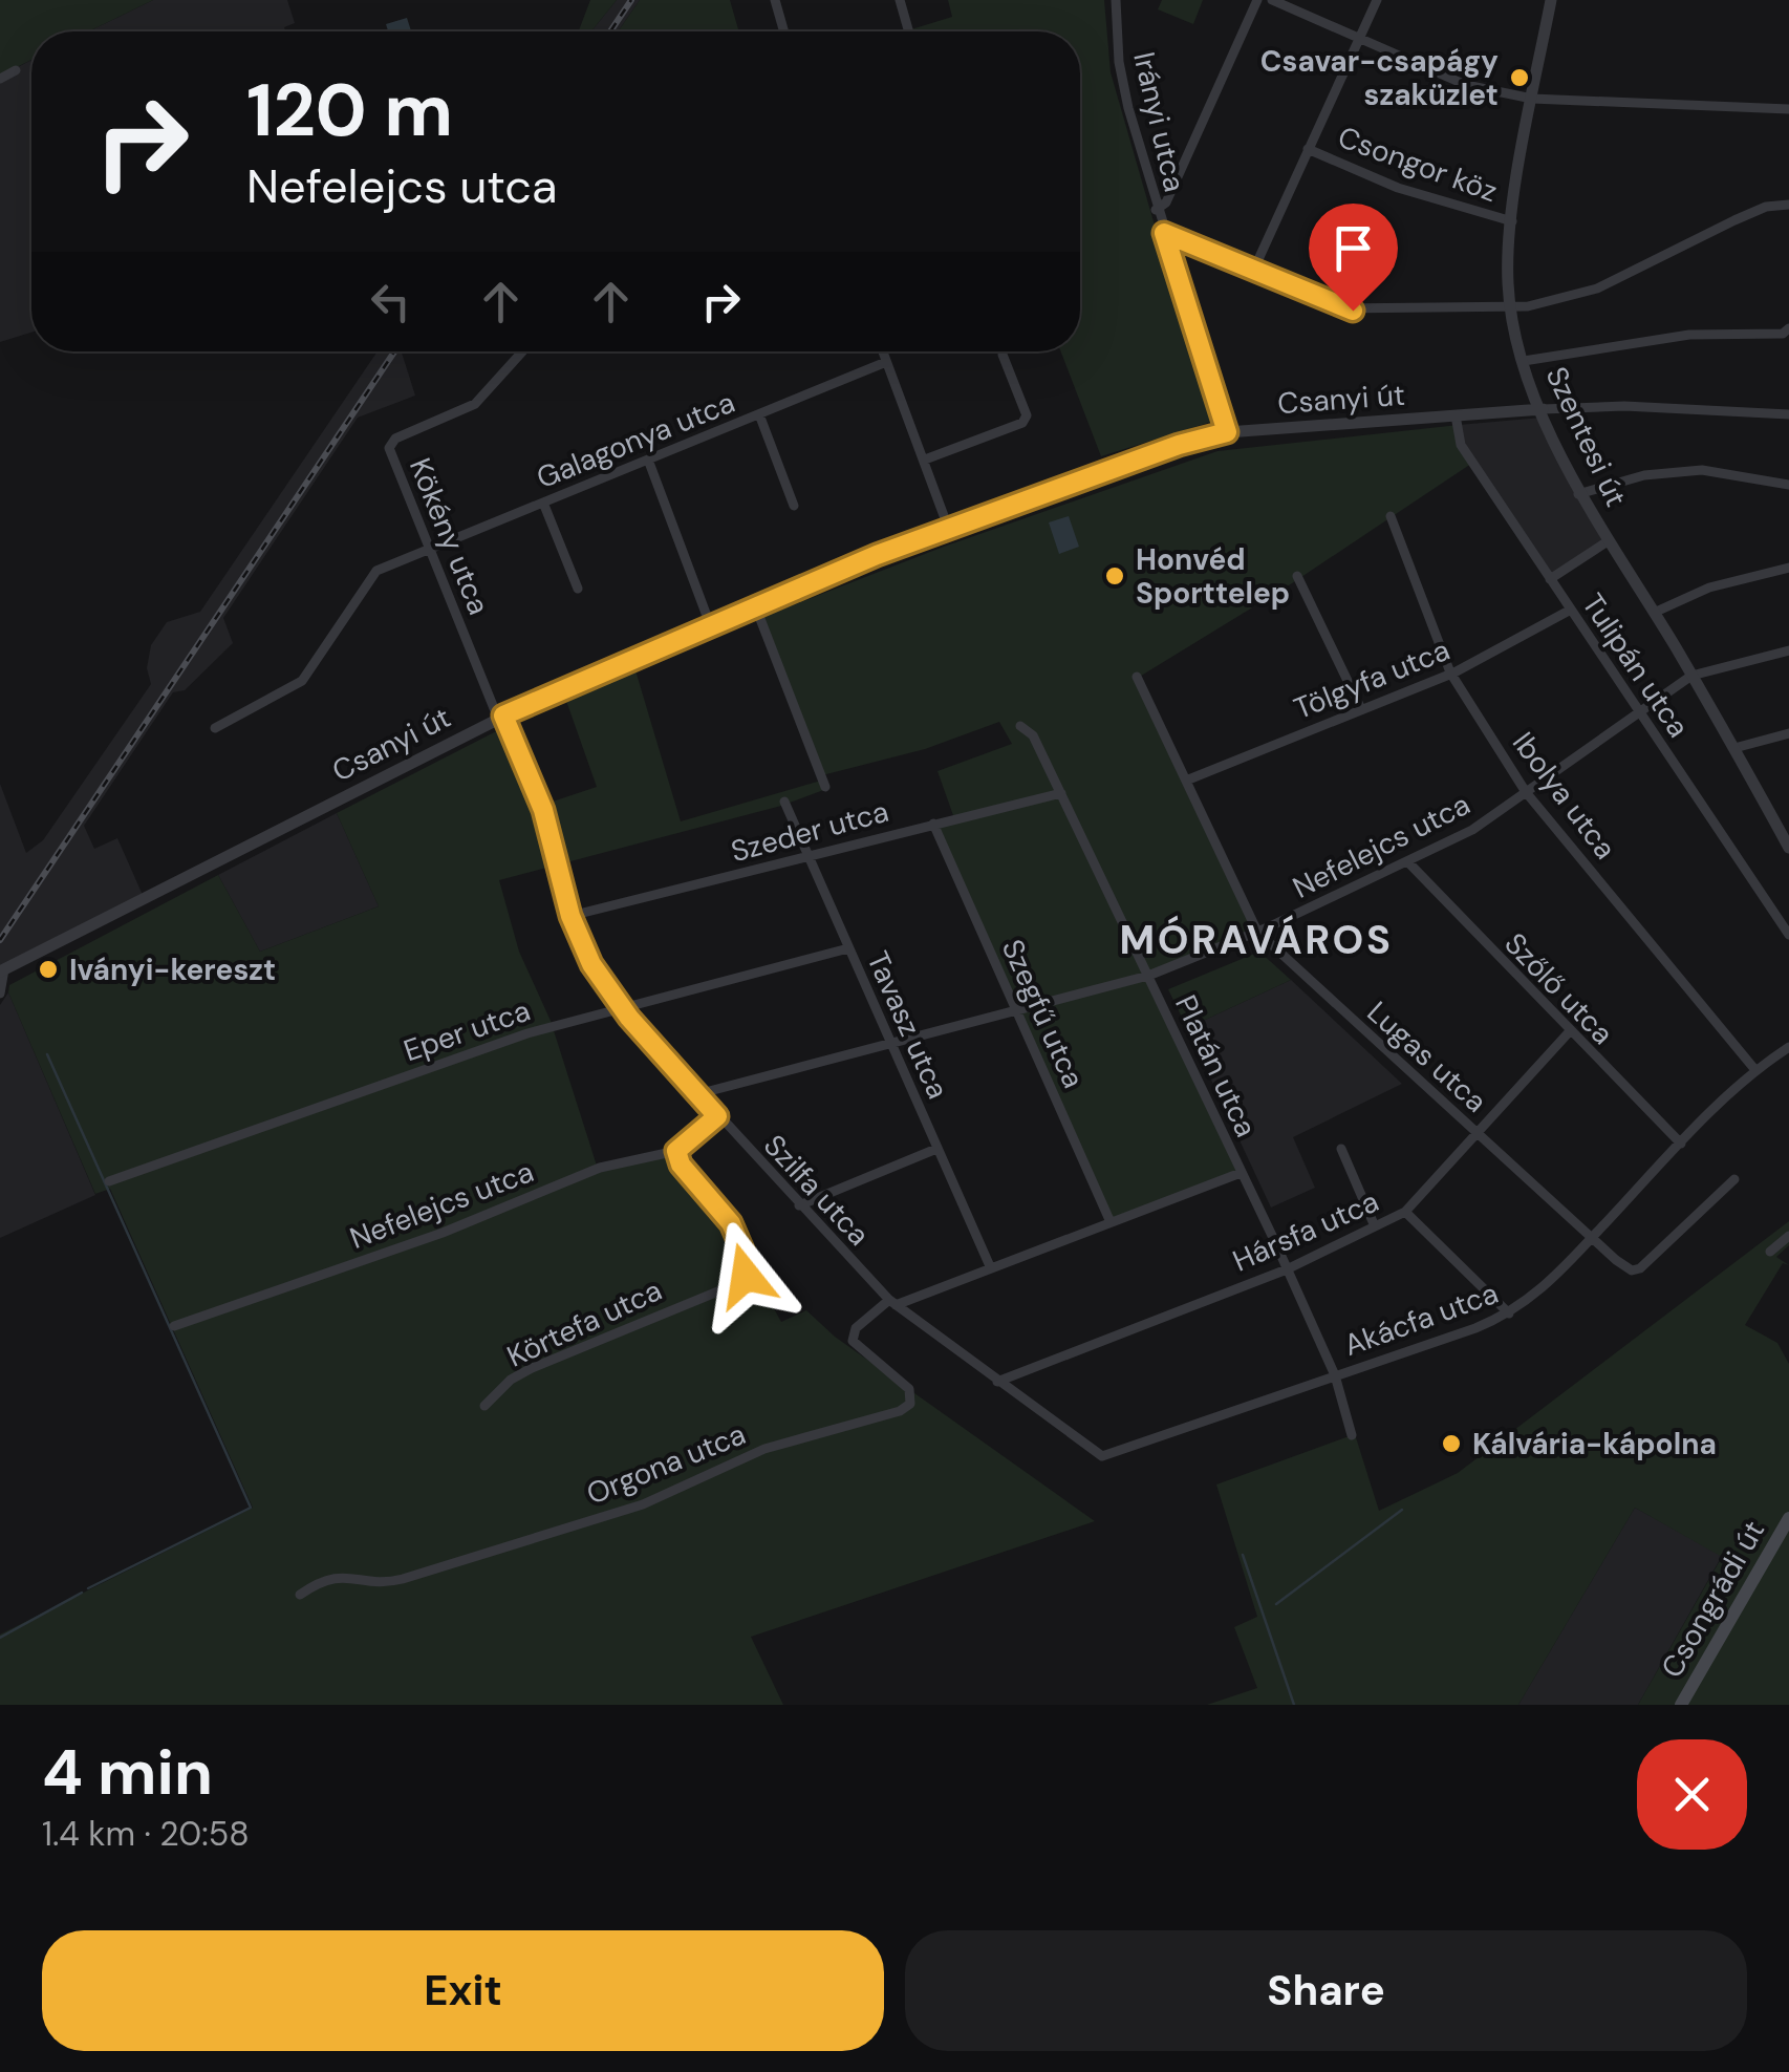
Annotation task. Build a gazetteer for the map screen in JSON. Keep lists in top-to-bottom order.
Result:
{
  "streets": {
    "main road": ["Csongrádi út"],
    "street": [
      "Irányi utca",
      "Csongor köz",
      "Csanyi út",
      "Szentesi út",
      "Galagonya utca",
      "Kökény utca",
      "Tulipán utca",
      "Tölgyfa utca",
      "Ibolya utca",
      "Szeder utca",
      "Nefelejcs utca",
      "Szőlő utca",
      "Szegfű utca",
      "Tavasz utca",
      "Eper utca",
      "Lugas utca",
      "Platán utca",
      "Szilfa utca",
      "Hársfa utca",
      "Akácfa utca",
      "Körtefa utca",
      "Orgona utca"
    ]
  },
  "crossings": [
    ["Irányi utca", "Csanyi út"],
    ["Csongor köz", "Szentesi út"],
    ["Csanyi út", "Szentesi út"],
    ["Csanyi út", "Kökény utca"],
    ["Csanyi út", "Tulipán utca"],
    ["Csanyi út", "Szilfa utca"],
    ["Szentesi út", "Nefelejcs utca"],
    ["Galagonya utca", "Kökény utca"],
    ["Kökény utca", "Szilfa utca"],
    ["Tulipán utca", "Tölgyfa utca"],
    ["Tulipán utca", "Nefelejcs utca"],
    ["Tölgyfa utca", "Ibolya utca"],
    ["Tölgyfa utca", "Lugas utca"],
    ["Ibolya utca", "Nefelejcs utca"],
    ["Ibolya utca", "Akácfa utca"],
    ["Szeder utca", "Szegfű utca"],
    ["Szeder utca", "Tavasz utca"],
    ["Szeder utca", "Platán utca"],
    ["Szeder utca", "Szilfa utca"],
    ["Nefelejcs utca", "Szőlő utca"],
    ["Nefelejcs utca", "Szegfű utca"],
    ["Nefelejcs utca", "Tavasz utca"],
    ["Nefelejcs utca", "Lugas utca"],
    ["Nefelejcs utca", "Platán utca"],
    ["Nefelejcs utca", "Szilfa utca"],
    ["Nefelejcs utca", "Körtefa utca"],
    ["Szőlő utca", "Hársfa utca"],
    ["Szőlő utca", "Akácfa utca"],
    ["Szegfű utca", "Orgona utca"],
    ["Tavasz utca", "Eper utca"],
    ["Tavasz utca", "Orgona utca"],
    ["Eper utca", "Szilfa utca"],
    ["Lugas utca", "Hársfa utca"],
    ["Lugas utca", "Akácfa utca"],
    ["Platán utca", "Hársfa utca"],
    ["Platán utca", "Akácfa utca"],
    ["Platán utca", "Orgona utca"],
    ["Szilfa utca", "Hársfa utca"],
    ["Szilfa utca", "Akácfa utca"],
    ["Szilfa utca", "Orgona utca"]
  ],
  "districts": ["MÓRAVÁROS"],
  "places": [
    "Csavar-csapágy szaküzlet",
    "Honvéd Sporttelep",
    "Iványi-kereszt",
    "Kálvária-kápolna"
  ],
  "page": {
    "turn": ["120 m", "Nefelejcs utca"],
    "heading": ["4 min", "1.4 km · 20:58"],
    "buttons": ["Exit", "Share"]
  }
}
